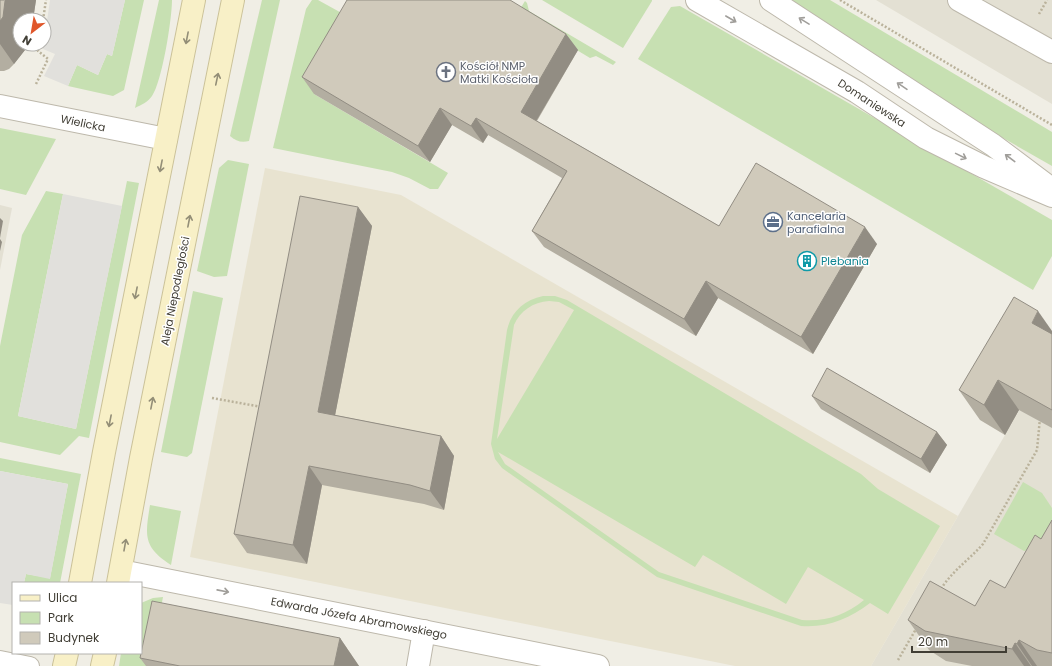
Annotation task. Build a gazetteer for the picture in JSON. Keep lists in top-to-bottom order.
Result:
{
  "streets": {
    "main road": ["Aleja Niepodległości"],
    "street": ["Domaniewska", "Wielicka", "Edwarda Józefa Abramowskiego"]
  },
  "crossings": [
    ["Aleja Niepodległości", "Edwarda Józefa Abramowskiego"]
  ],
  "one_way": ["Edwarda Józefa Abramowskiego"],
  "places": {
    "church": ["Kościół NMP Matki Kościoła"],
    "office": ["Kancelaria parafialna"],
    "building": ["Plebania"]
  },
  "legend": ["Ulica", "Park", "Budynek"],
  "scale_bar": "20 m",
  "north": "bottom left"
}
